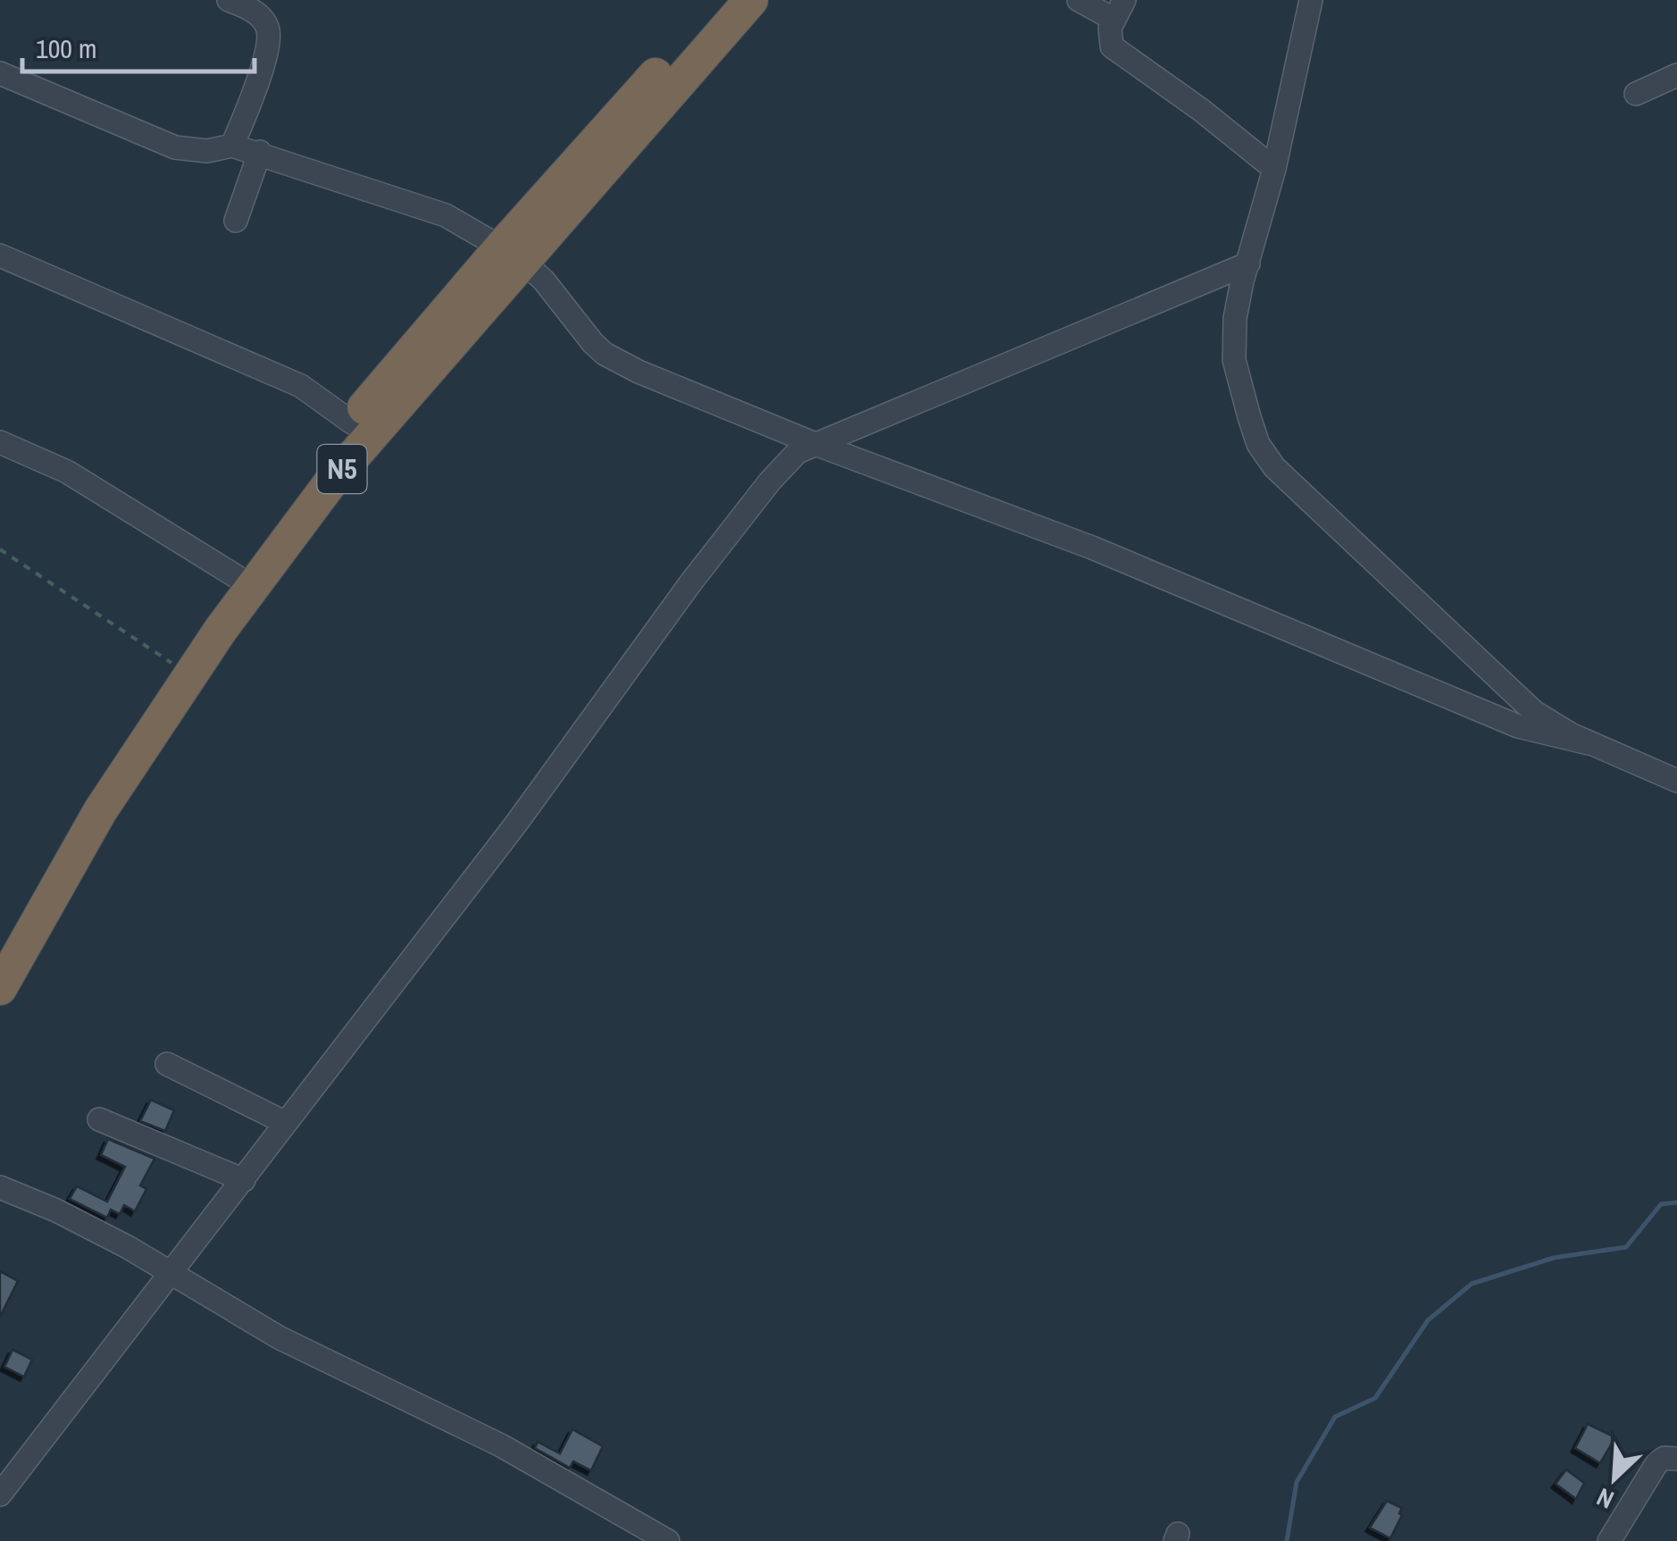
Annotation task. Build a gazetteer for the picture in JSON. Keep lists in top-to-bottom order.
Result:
{
  "streets": {
    "highway": ["N5"]
  },
  "scale_bar": "100 m",
  "north": "bottom left"
}
